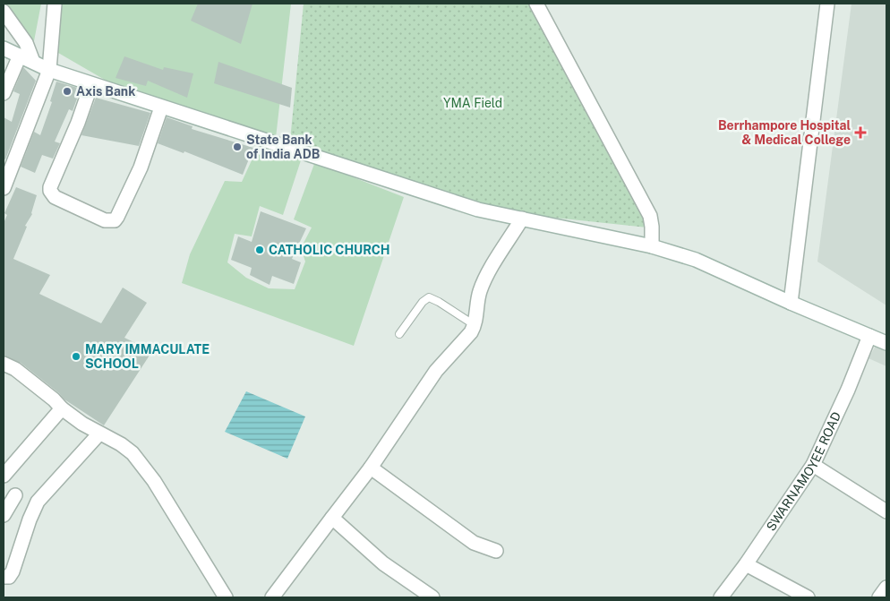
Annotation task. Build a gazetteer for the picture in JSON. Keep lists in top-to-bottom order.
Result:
{
  "streets": {
    "street": ["SWARNAMOYEE ROAD"]
  },
  "parks": ["YMA Field"],
  "places": {
    "other": [
      "Axis Bank",
      "State Bank of India ADB",
      "CATHOLIC CHURCH",
      "MARY IMMACULATE SCHOOL"
    ],
    "health": ["Berrhampore Hospital & Medical College"]
  }
}
